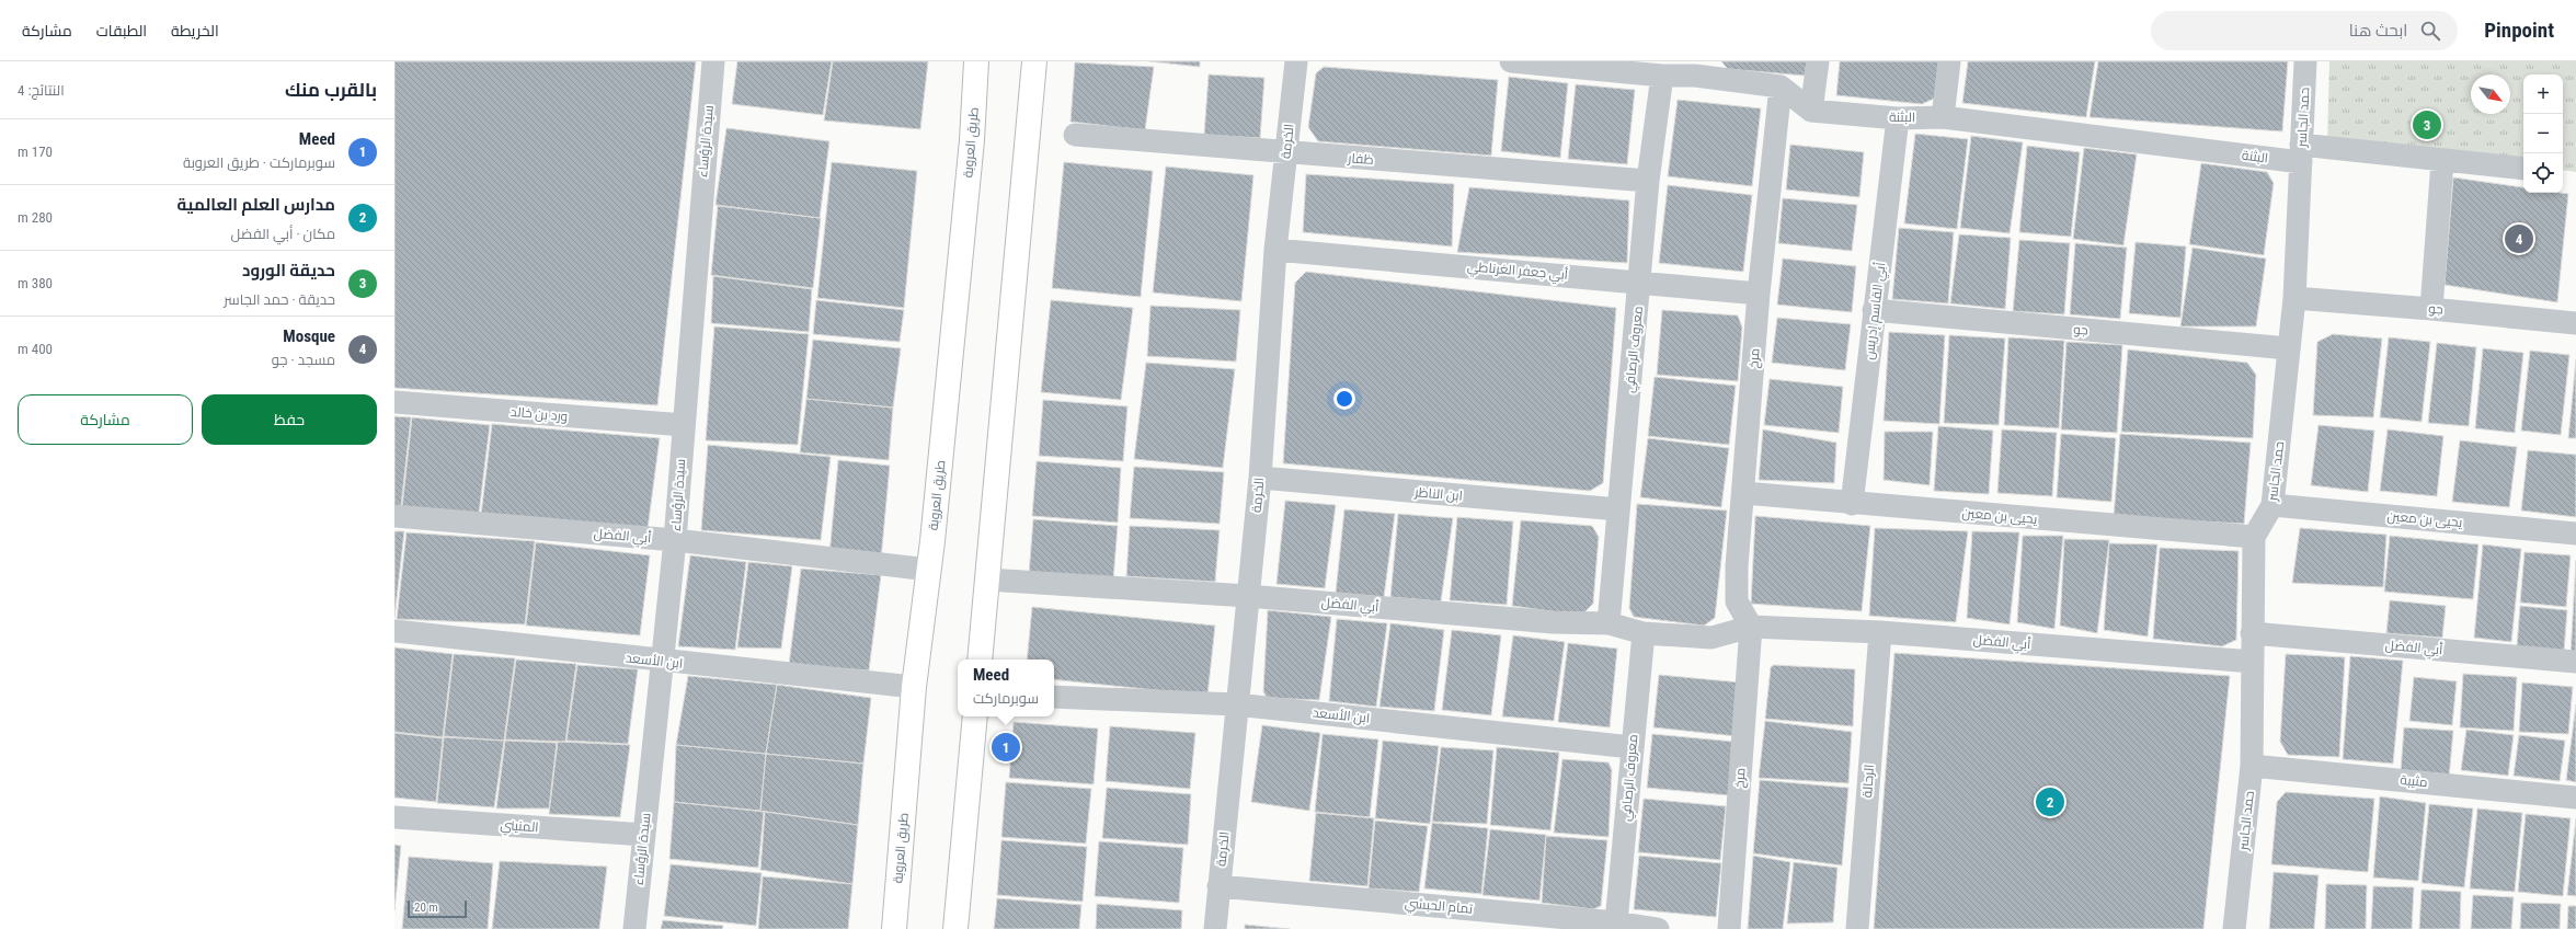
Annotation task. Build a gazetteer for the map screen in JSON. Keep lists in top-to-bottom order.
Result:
{
  "streets": {
    "main road": ["طريق العروبة"],
    "street": [
      "البثنة",
      "حمد الجاسر",
      "سيدة الرؤساء",
      "الخرمة",
      "ظفار",
      "أبي جعفر الغرناطي",
      "جو",
      "أبي القاسم إدريس",
      "معروف الرصافي",
      "مرخ",
      "ورد بن خالد",
      "ابن الناظر",
      "يحيى بن معين",
      "أبي الفضل",
      "ابن الأسعد",
      "الرحالة",
      "مثيبة",
      "المنيني",
      "تمام الحبشي"
    ]
  },
  "crossings": [
    ["البثنة", "حمد الجاسر"],
    ["البثنة", "أبي القاسم إدريس"],
    ["حمد الجاسر", "جو"],
    ["حمد الجاسر", "يحيى بن معين"],
    ["حمد الجاسر", "أبي الفضل"],
    ["حمد الجاسر", "مثيبة"],
    ["سيدة الرؤساء", "ورد بن خالد"],
    ["سيدة الرؤساء", "أبي الفضل"],
    ["سيدة الرؤساء", "ابن الأسعد"],
    ["سيدة الرؤساء", "المنيني"],
    ["الخرمة", "ظفار"],
    ["الخرمة", "أبي جعفر الغرناطي"],
    ["الخرمة", "ابن الناظر"],
    ["الخرمة", "أبي الفضل"],
    ["الخرمة", "ابن الأسعد"],
    ["الخرمة", "تمام الحبشي"],
    ["طريق العروبة", "أبي الفضل"],
    ["طريق العروبة", "ابن الأسعد"],
    ["ظفار", "معروف الرصافي"],
    ["أبي جعفر الغرناطي", "معروف الرصافي"],
    ["أبي جعفر الغرناطي", "مرخ"],
    ["جو", "أبي القاسم إدريس"],
    ["أبي القاسم إدريس", "يحيى بن معين"],
    ["معروف الرصافي", "ابن الناظر"],
    ["معروف الرصافي", "أبي الفضل"],
    ["معروف الرصافي", "ابن الأسعد"],
    ["معروف الرصافي", "تمام الحبشي"],
    ["مرخ", "يحيى بن معين"],
    ["مرخ", "أبي الفضل"],
    ["أبي الفضل", "الرحالة"]
  ],
  "scale_bar": "20 m",
  "north": "bottom right",
  "page": {
    "header": "Pinpoint",
    "search": "ابحث هنا",
    "nav": ["الخريطة", "الطبقات", "مشاركة"],
    "heading": ["بالقرب منك", "النتائج: 4"],
    "map_buttons": ["+", "−"],
    "pins": [
      "3",
      "4",
      "1",
      "2"
    ],
    "list": [
      {
        "mark": "1",
        "name": "Meed",
        "note": "سوبرماركت · طريق العروبة",
        "value": "170 m"
      },
      {
        "mark": "2",
        "name": "مدارس العلم العالمية",
        "note": "مكان · أبي الفضل",
        "value": "280 m"
      },
      {
        "mark": "3",
        "name": "حديقة الورود",
        "note": "حديقة · حمد الجاسر",
        "value": "380 m"
      },
      {
        "mark": "4",
        "name": "Mosque",
        "note": "مسجد · جو",
        "value": "400 m"
      }
    ],
    "buttons": ["حفظ", "مشاركة"],
    "popup": ["Meed", "سوبرماركت"],
    "scale": "20 m"
  }
}
